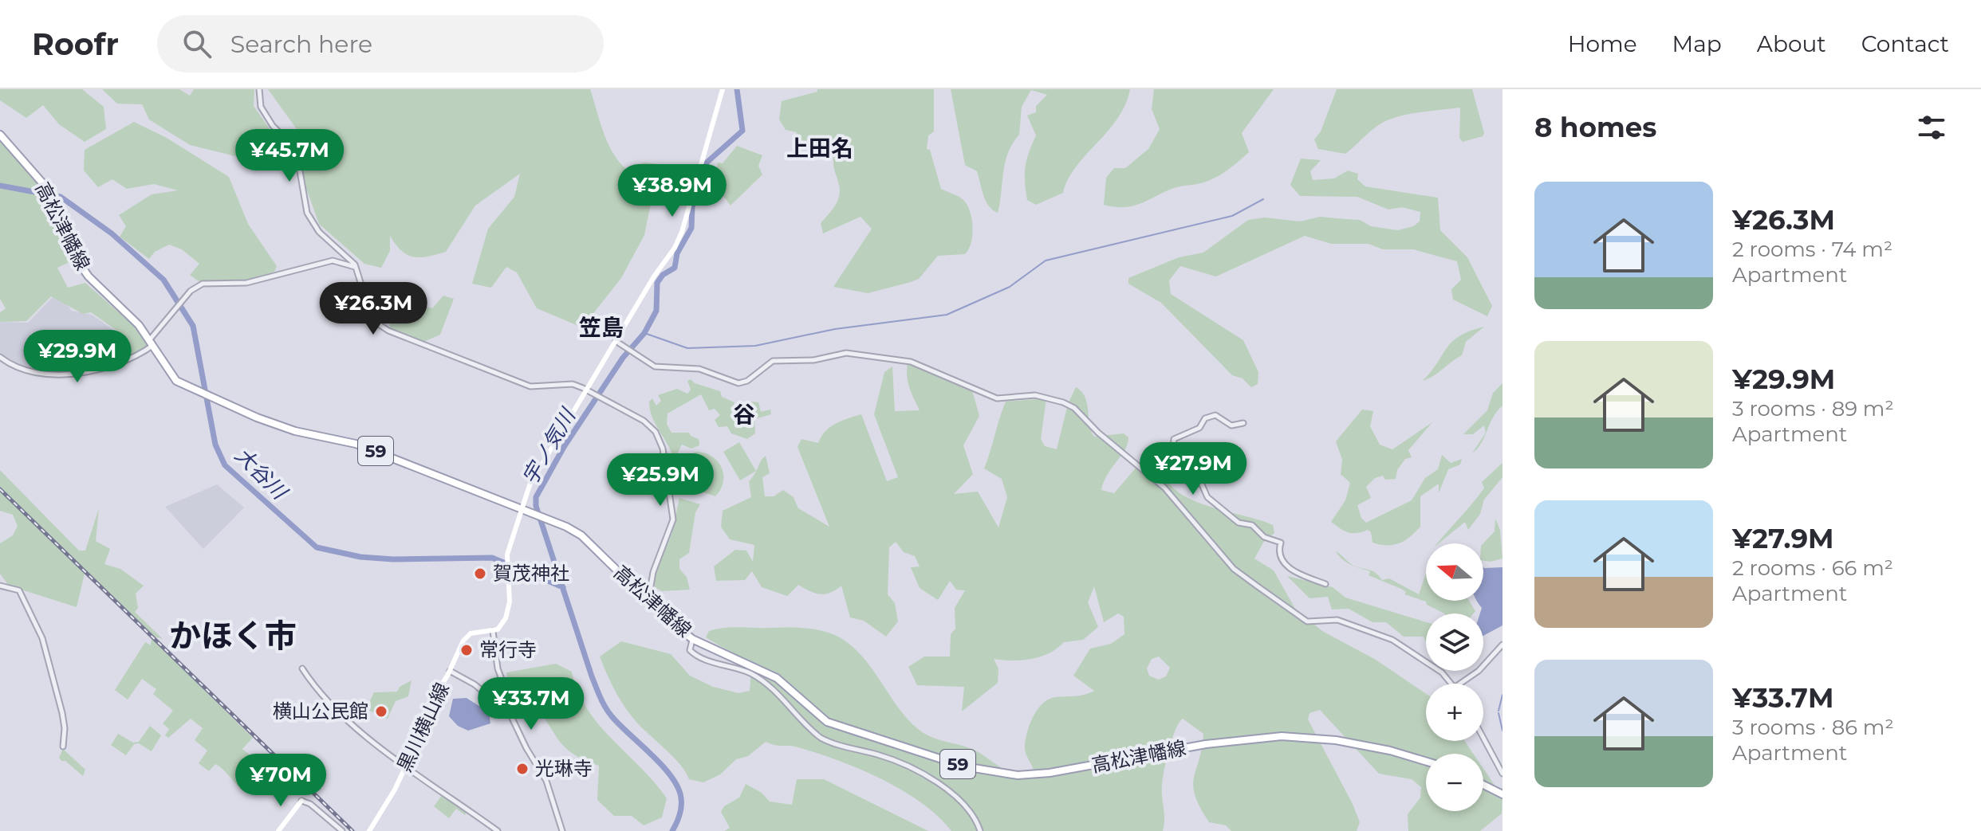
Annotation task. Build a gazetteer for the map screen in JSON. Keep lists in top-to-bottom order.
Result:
{
  "streets": {
    "main road": ["高松津幡線", "59", "黒川横山線"]
  },
  "districts": [
    "上田名",
    "笠島",
    "谷",
    "かほく市"
  ],
  "water": ["宇ノ気川", "大谷川"],
  "places": [
    "賀茂神社",
    "常行寺",
    "横山公民館",
    "光琳寺"
  ],
  "north": "left",
  "page": {
    "header": "Roofr",
    "search": "Search here",
    "nav": [
      "Home",
      "Map",
      "About",
      "Contact"
    ],
    "heading": "8 homes",
    "price": [
      "¥45.7M",
      "¥38.9M",
      "¥26.3M",
      "¥29.9M",
      "¥27.9M",
      "¥25.9M",
      "¥33.7M",
      "¥70M"
    ],
    "list": [
      {
        "name": "¥26.3M",
        "note": "2 rooms · 74 m² · Apartment"
      },
      {
        "name": "¥29.9M",
        "note": "3 rooms · 89 m² · Apartment"
      },
      {
        "name": "¥27.9M",
        "note": "2 rooms · 66 m² · Apartment"
      },
      {
        "name": "¥33.7M",
        "note": "3 rooms · 86 m² · Apartment"
      }
    ],
    "map_buttons": ["+", "−"]
  }
}
